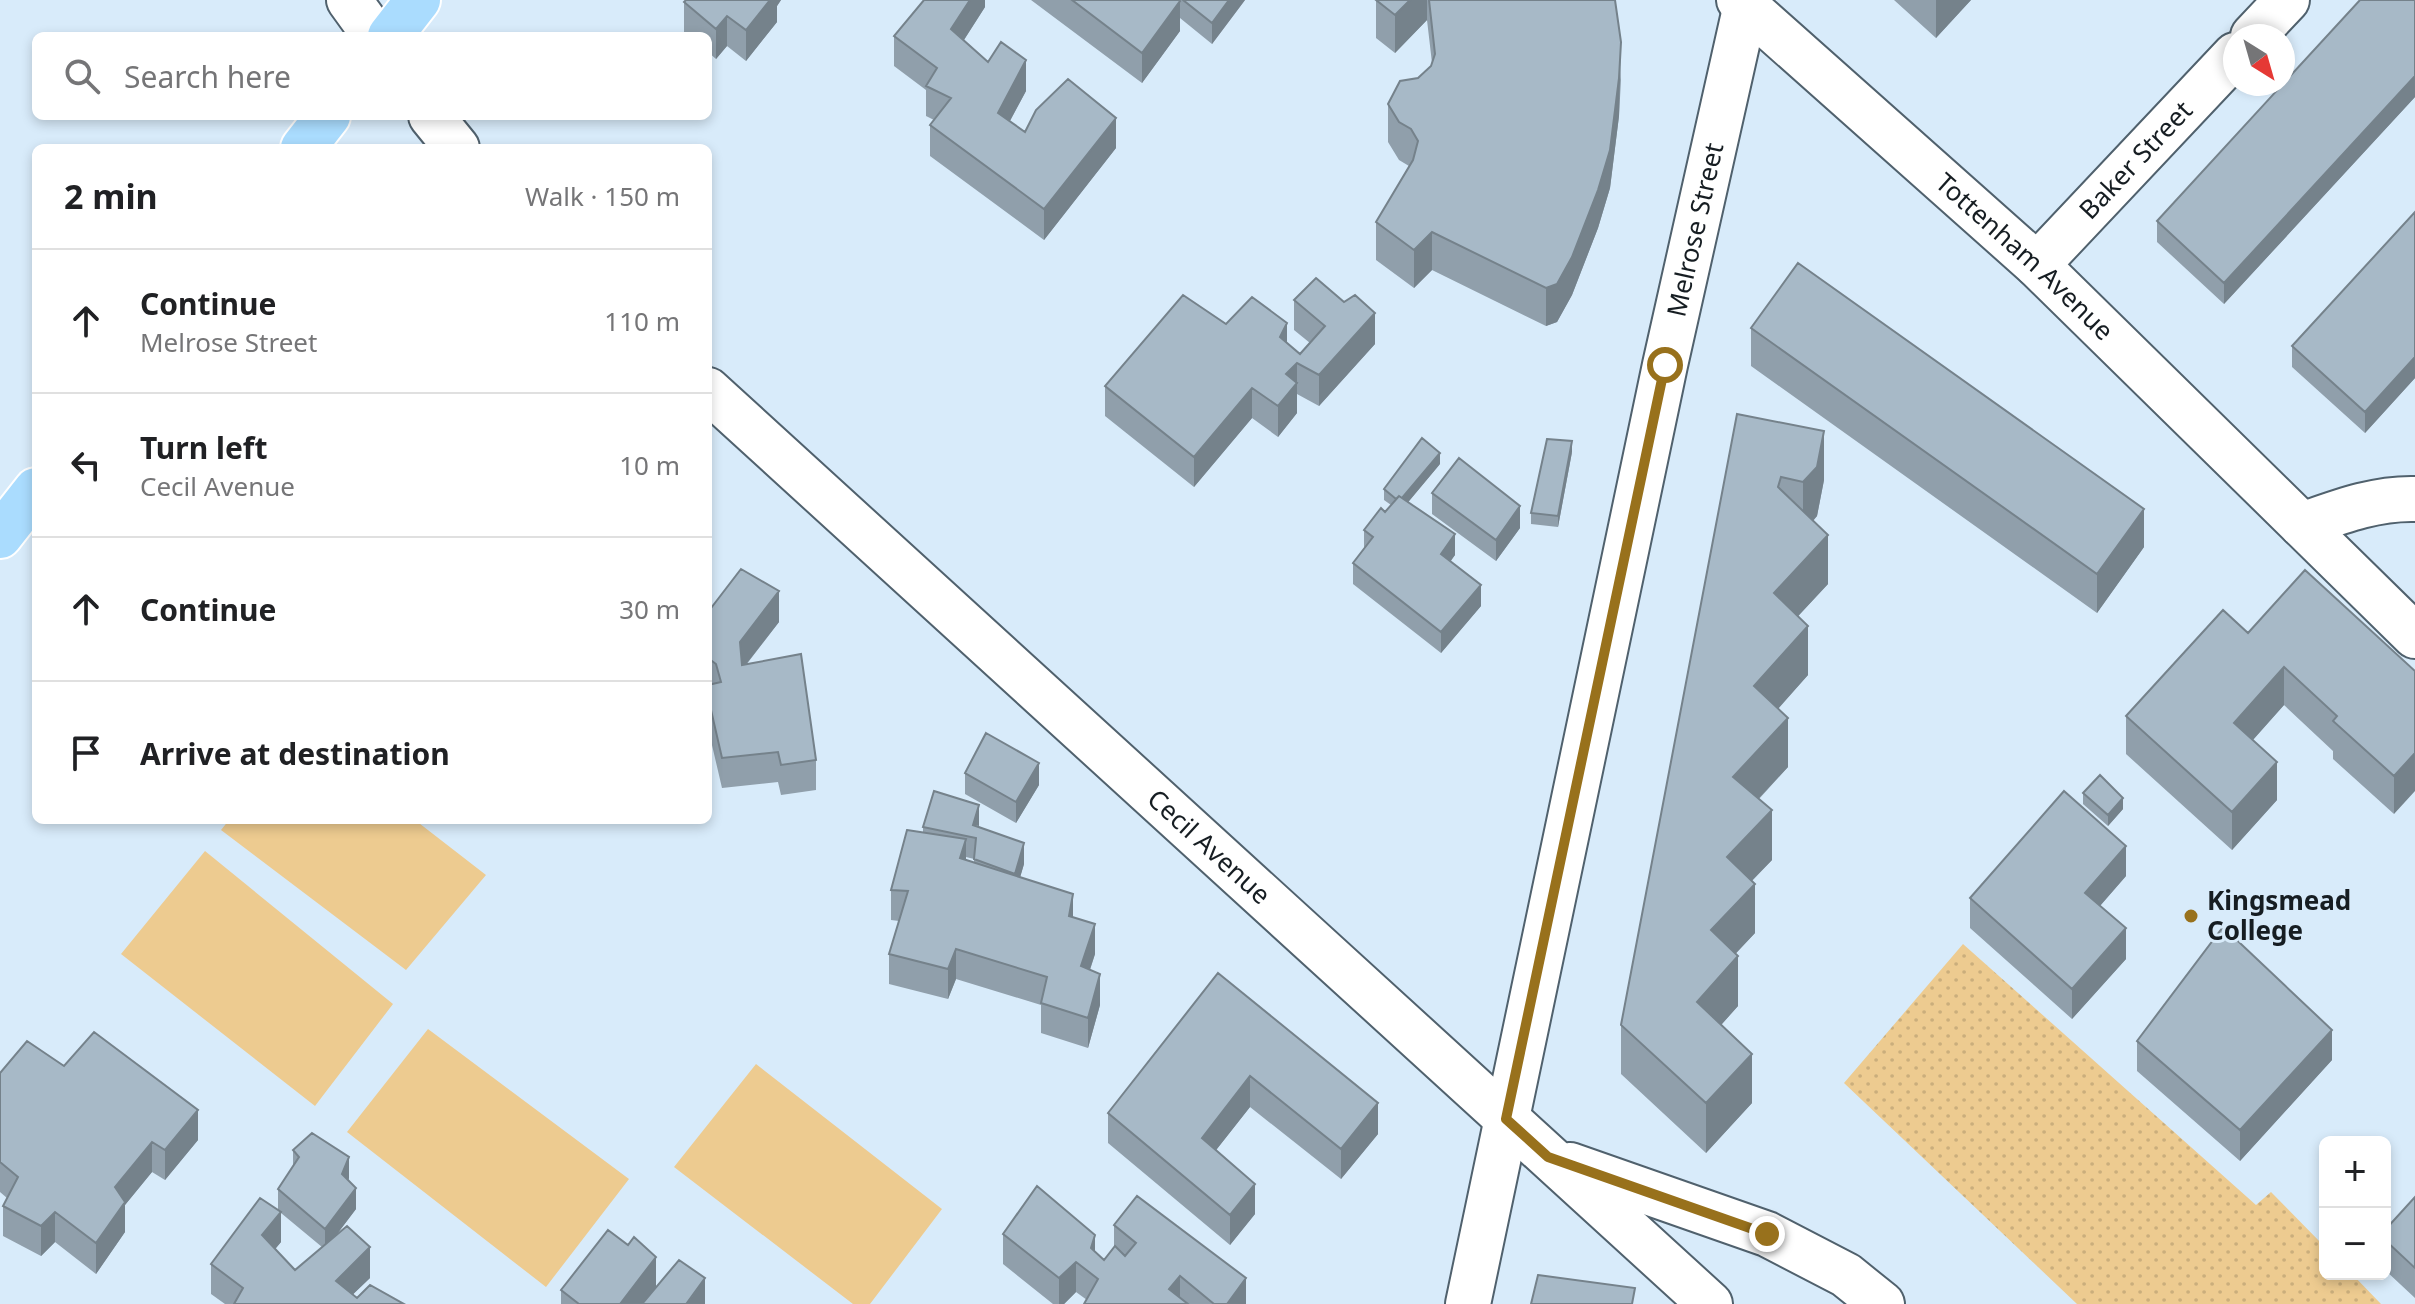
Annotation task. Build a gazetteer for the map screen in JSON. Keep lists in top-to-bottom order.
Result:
{
  "streets": {
    "street": [
      "Baker Street",
      "Melrose Street",
      "Tottenham Avenue",
      "Cecil Avenue"
    ]
  },
  "crossings": [
    ["Baker Street", "Tottenham Avenue"],
    ["Melrose Street", "Tottenham Avenue"],
    ["Melrose Street", "Cecil Avenue"]
  ],
  "places": ["Kingsmead College"],
  "north": "bottom right",
  "page": {
    "search": "Search here",
    "heading": ["2 min", "Walk · 150 m"],
    "list": [
      ["Continue", "Melrose Street", "110 m"],
      ["Turn left", "Cecil Avenue", "10 m"],
      ["Continue", "30 m"],
      "Arrive at destination"
    ],
    "map_buttons": ["+", "−"]
  }
}
